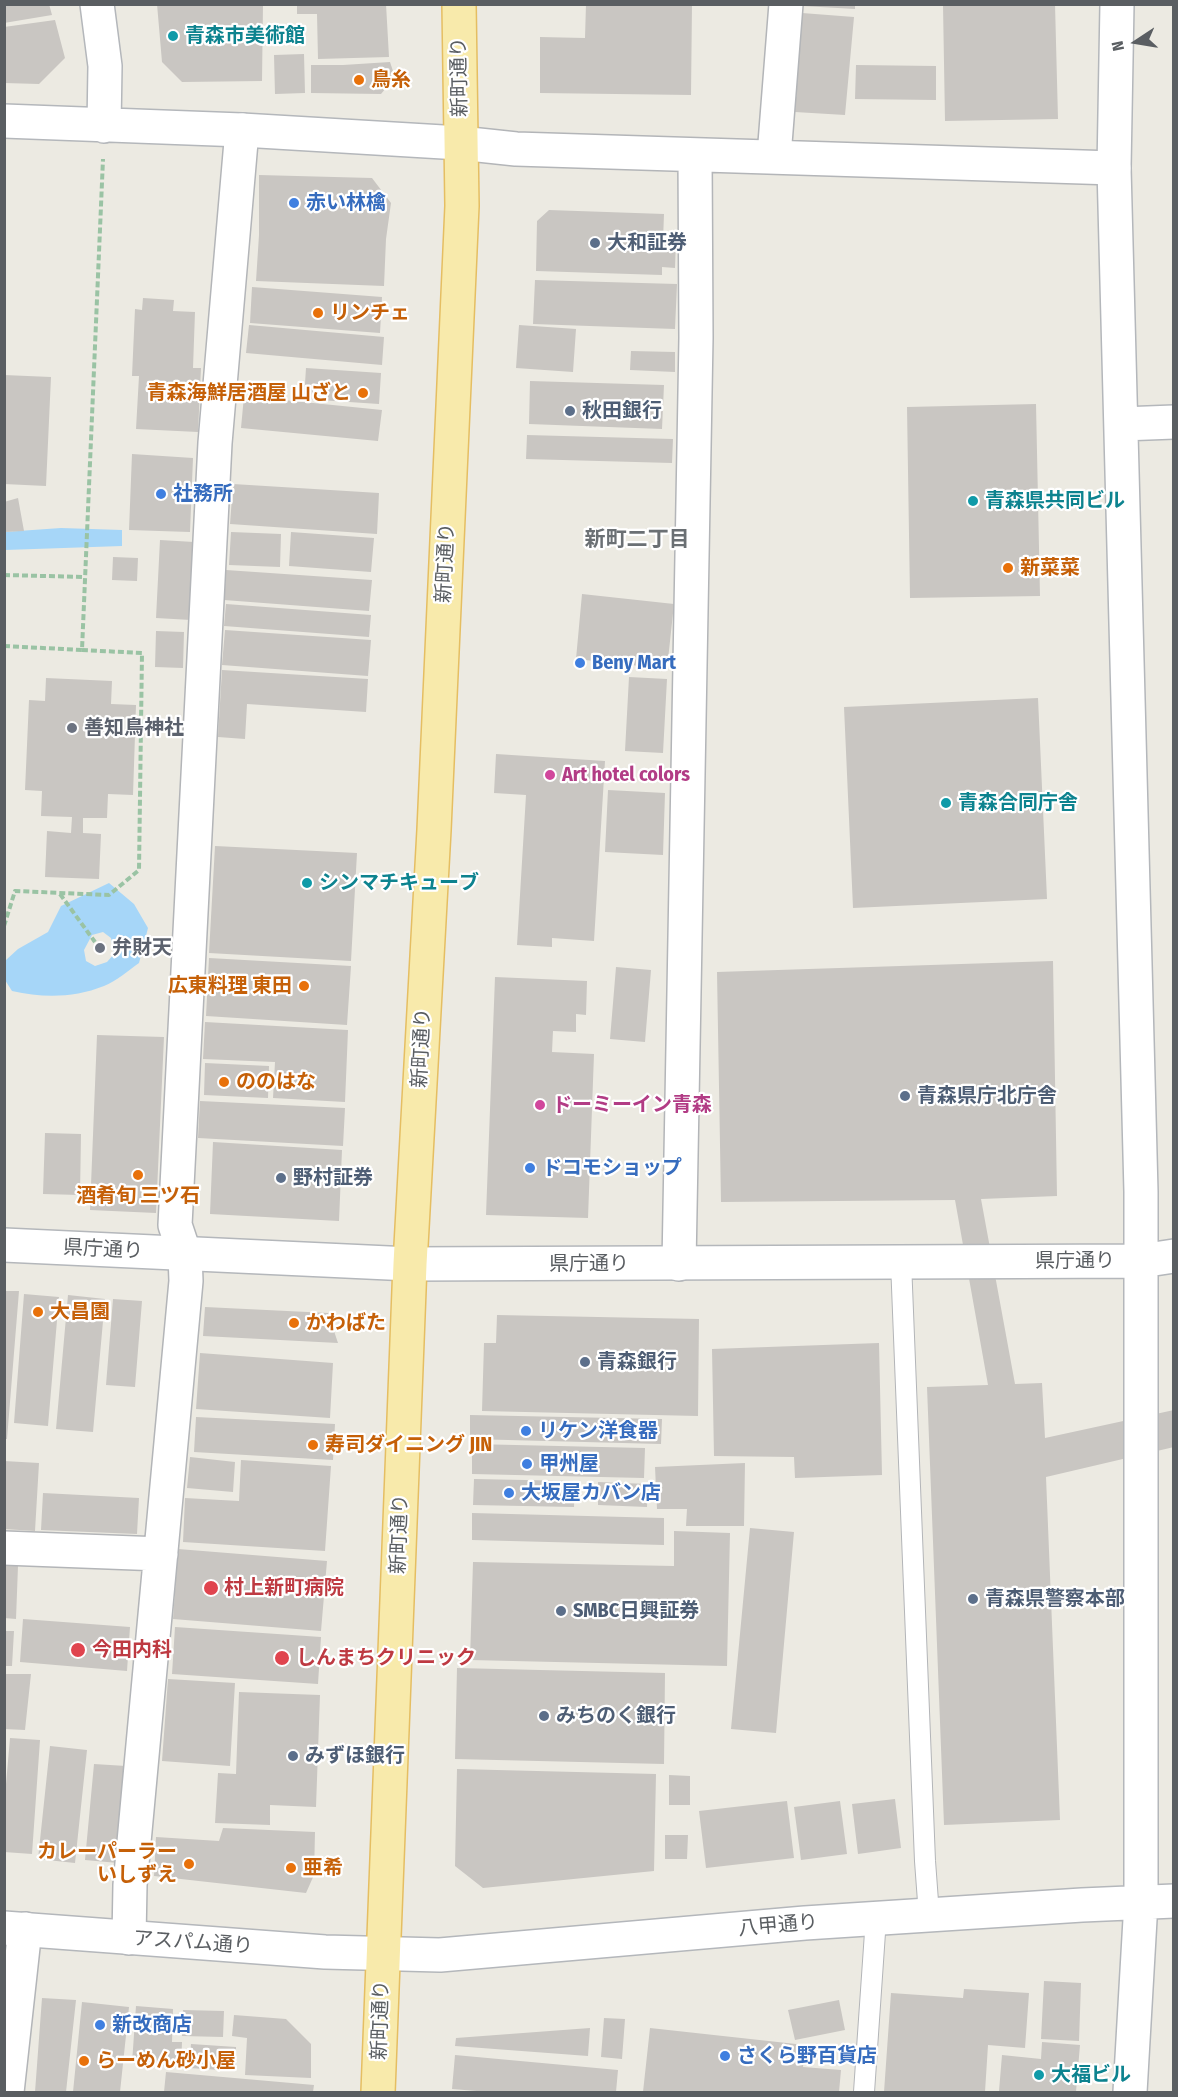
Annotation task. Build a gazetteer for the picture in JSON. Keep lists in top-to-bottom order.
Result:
{
  "streets": {
    "main road": ["新町通り"],
    "street": ["県庁通り", "八甲通り", "アスパム通り"]
  },
  "crossings": [
    ["新町通り", "県庁通り"],
    ["新町通り", "八甲通り"],
    ["新町通り", "アスパム通り"],
    ["八甲通り", "アスパム通り"]
  ],
  "districts": ["新町二丁目"],
  "places": [
    "青森市美術館",
    "鳥糸",
    "赤い林檎",
    "大和証券",
    "リンチェ",
    "青森海鮮居酒屋 山ざと",
    "秋田銀行",
    "社務所",
    "青森県共同ビル",
    "新菜菜",
    "Beny Mart",
    "善知鳥神社",
    "Art hotel colors",
    "青森合同庁舎",
    "シンマチキューブ",
    "弁財天",
    "広東料理 東田",
    "ののはな",
    "青森県庁北庁舎",
    "ドーミーイン青森",
    "ドコモショップ",
    "酒肴旬 三ツ石",
    "野村証券",
    "大昌園",
    "かわばた",
    "青森銀行",
    "リケン洋食器",
    "寿司ダイニング JIN",
    "甲州屋",
    "大坂屋カバン店",
    "村上新町病院",
    "青森県警察本部",
    "SMBC日興証券",
    "今田内科",
    "しんまちクリニック",
    "みちのく銀行",
    "みずほ銀行",
    "カレーパーラー いしずえ",
    "亜希",
    "新改商店",
    "さくら野百貨店",
    "らーめん砂小屋",
    "大福ビル"
  ],
  "north": "left"
}
